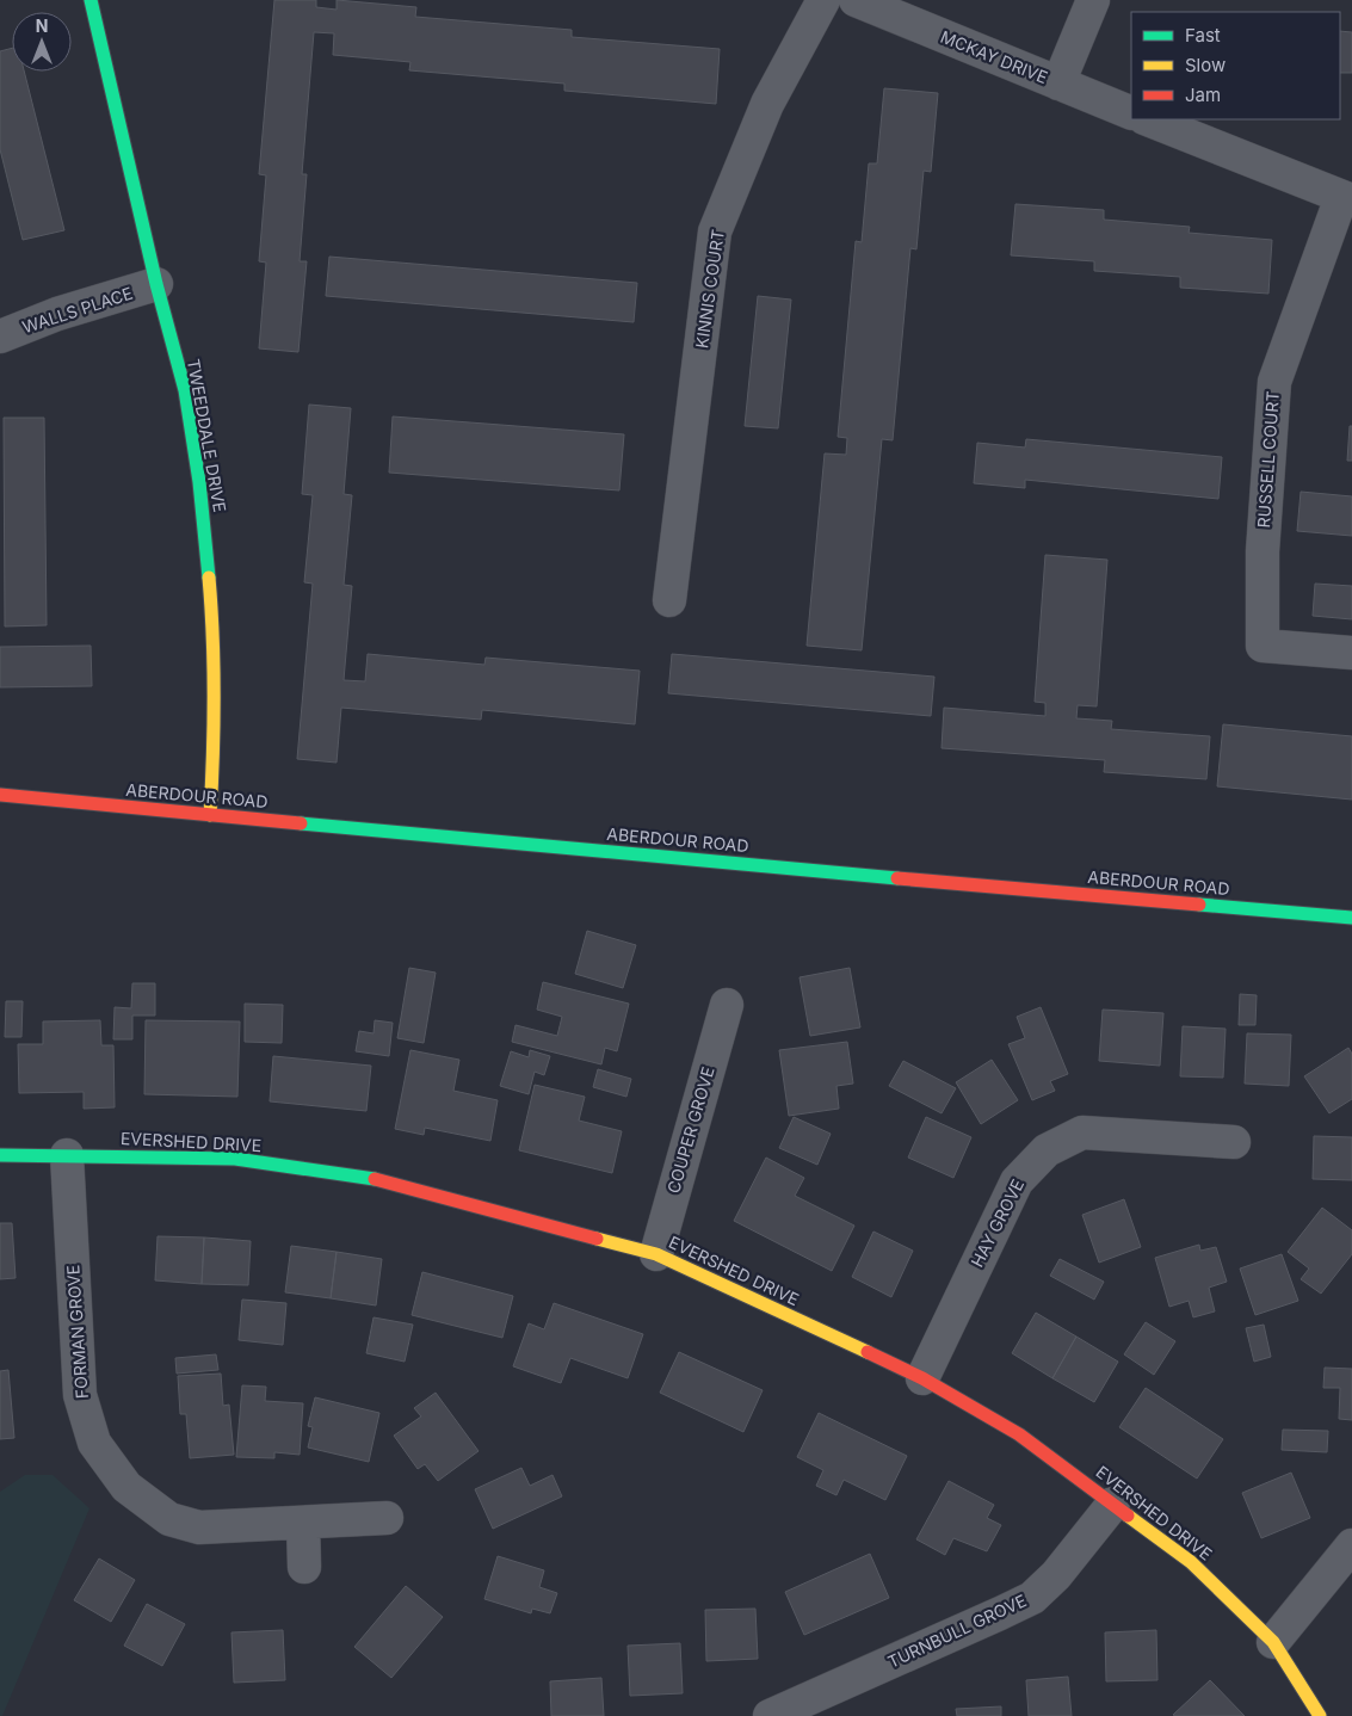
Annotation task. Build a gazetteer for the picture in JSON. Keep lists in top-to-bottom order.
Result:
{
  "streets": {
    "street": [
      "MCKAY DRIVE",
      "KINNIS COURT",
      "WALLS PLACE",
      "TWEEDDALE DRIVE",
      "RUSSELL COURT",
      "ABERDOUR ROAD",
      "COUPER GROVE",
      "EVERSHED DRIVE",
      "HAY GROVE",
      "FORMAN GROVE",
      "TURNBULL GROVE"
    ]
  },
  "crossings": [
    ["WALLS PLACE", "TWEEDDALE DRIVE"],
    ["TWEEDDALE DRIVE", "ABERDOUR ROAD"],
    ["COUPER GROVE", "EVERSHED DRIVE"],
    ["EVERSHED DRIVE", "HAY GROVE"],
    ["EVERSHED DRIVE", "FORMAN GROVE"],
    ["EVERSHED DRIVE", "TURNBULL GROVE"]
  ],
  "legend": ["Fast", "Slow", "Jam"],
  "north": "top"
}
